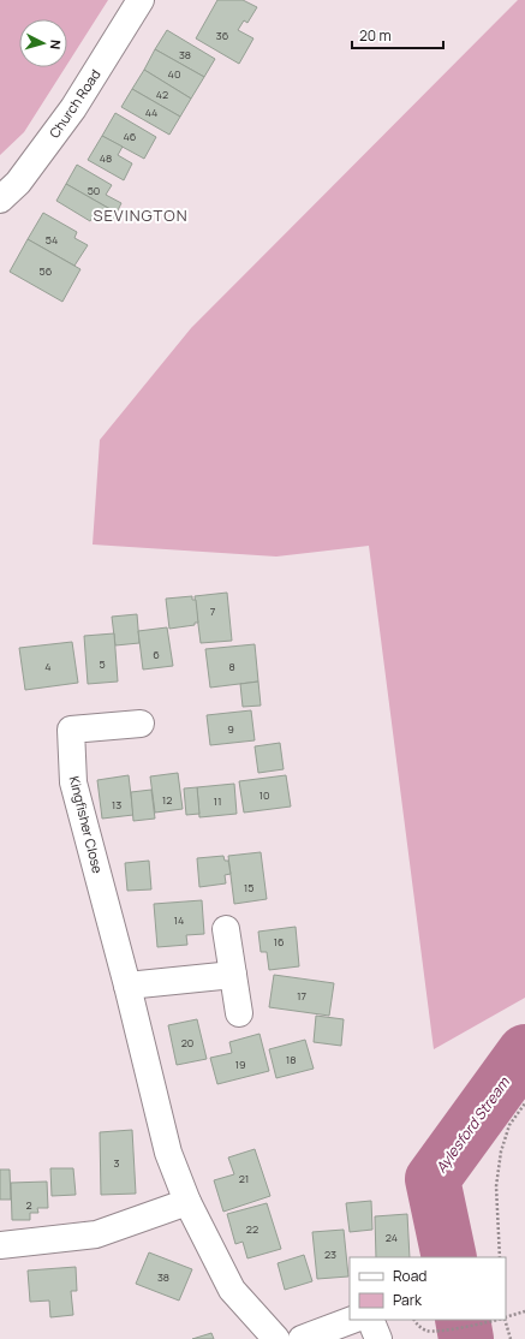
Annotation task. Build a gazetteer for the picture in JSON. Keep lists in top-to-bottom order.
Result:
{
  "streets": {
    "street": ["Church Road", "Kingfisher Close"]
  },
  "districts": ["SEVINGTON"],
  "water": ["Aylesford Stream"],
  "house_numbers": [
    "36",
    "38",
    "40",
    "42",
    "44",
    "46",
    "48",
    "50",
    "54",
    "56",
    "7",
    "6",
    "5",
    "4",
    "8",
    "9",
    "10",
    "12",
    "11",
    "13",
    "15",
    "14",
    "16",
    "17",
    "20",
    "18",
    "19",
    "3",
    "21",
    "2",
    "22",
    "24",
    "23",
    "38"
  ],
  "legend": ["Road", "Park"],
  "scale_bar": "20 m",
  "north": "right"
}
